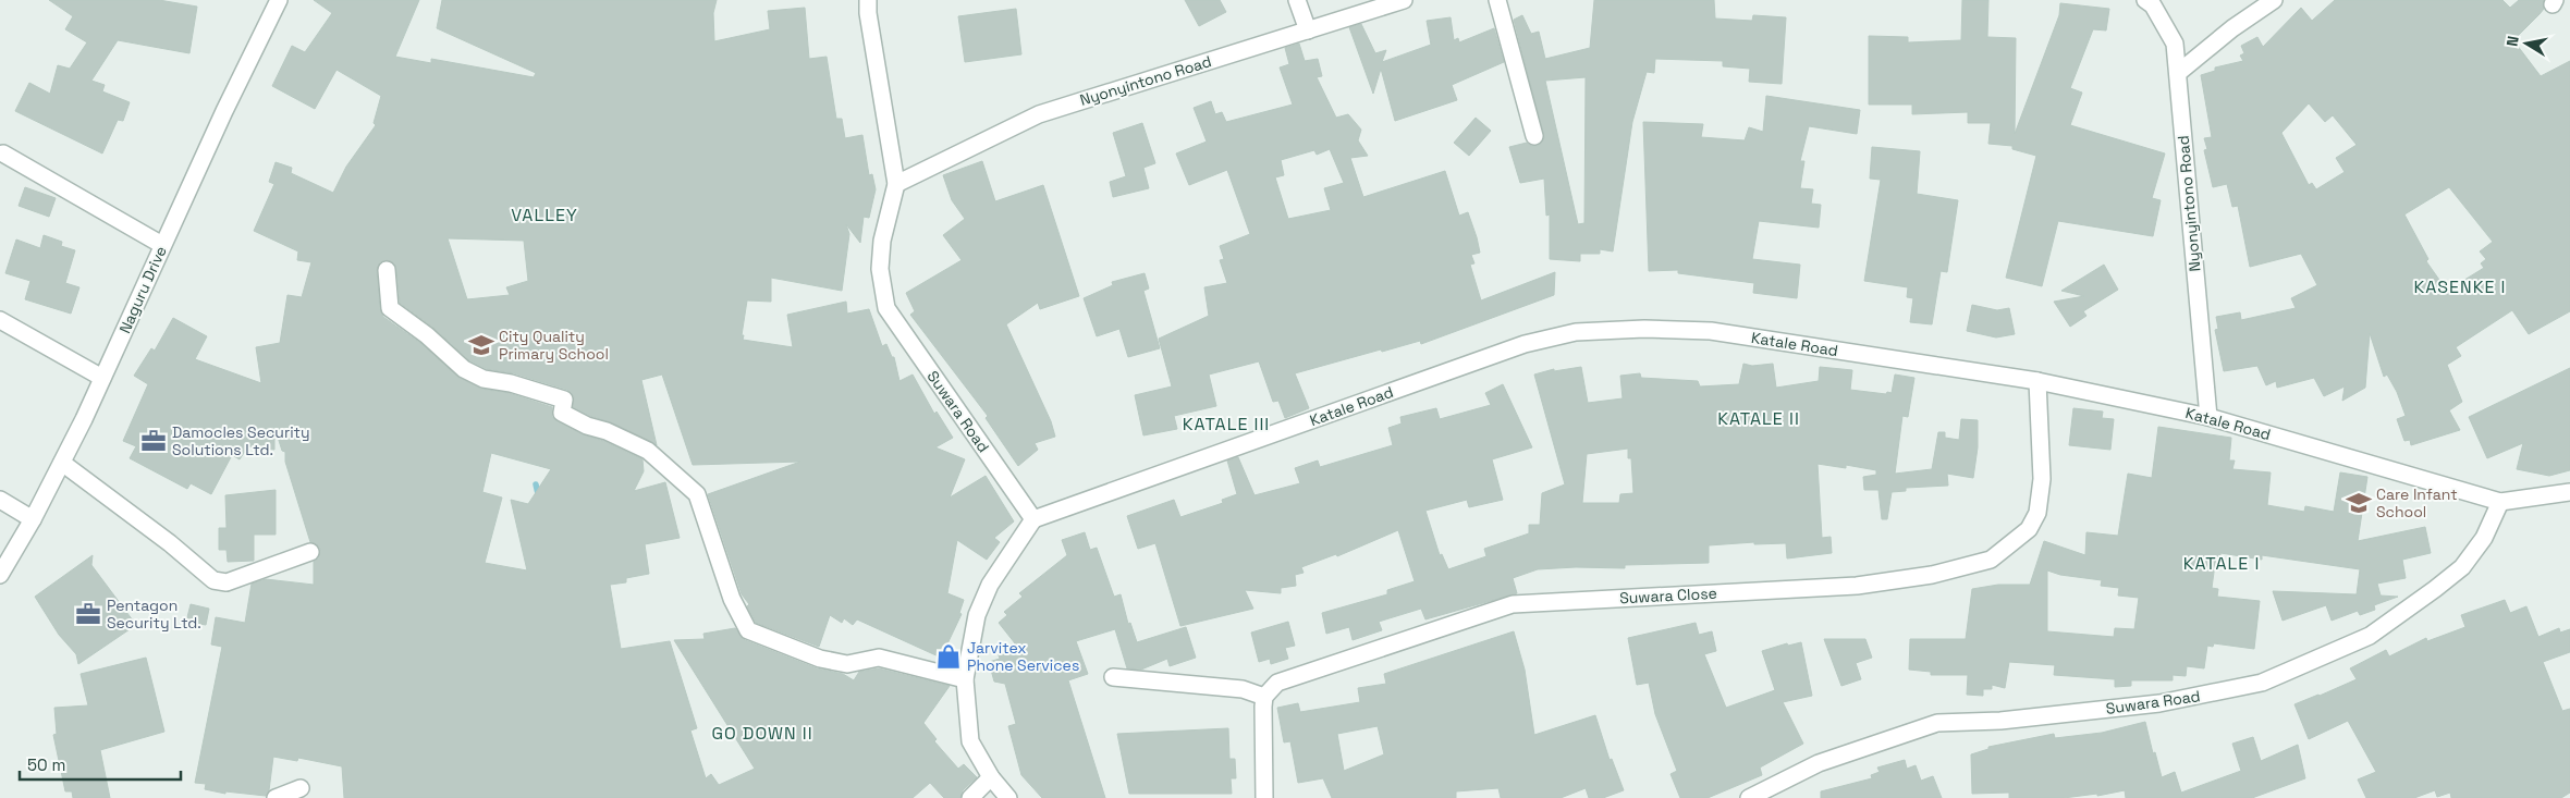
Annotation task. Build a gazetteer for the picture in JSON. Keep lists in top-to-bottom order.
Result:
{
  "streets": {
    "street": [
      "Nyonyintono Road",
      "Naguru Drive",
      "Katale Road",
      "Suwara Road",
      "Suwara Close"
    ]
  },
  "crossings": [
    ["Nyonyintono Road", "Katale Road"],
    ["Nyonyintono Road", "Suwara Road"],
    ["Katale Road", "Suwara Road"],
    ["Katale Road", "Suwara Close"]
  ],
  "districts": [
    "VALLEY",
    "KASENKE I",
    "KATALE II",
    "KATALE III",
    "KATALE I",
    "GO DOWN II"
  ],
  "places": {
    "school or university": ["City Quality Primary School", "Care Infant School"],
    "office": ["Damocles Security Solutions Ltd.", "Pentagon Security Ltd."],
    "shop": ["Jarvitex Phone Services"]
  },
  "scale_bar": "50 m",
  "north": "left"
}
